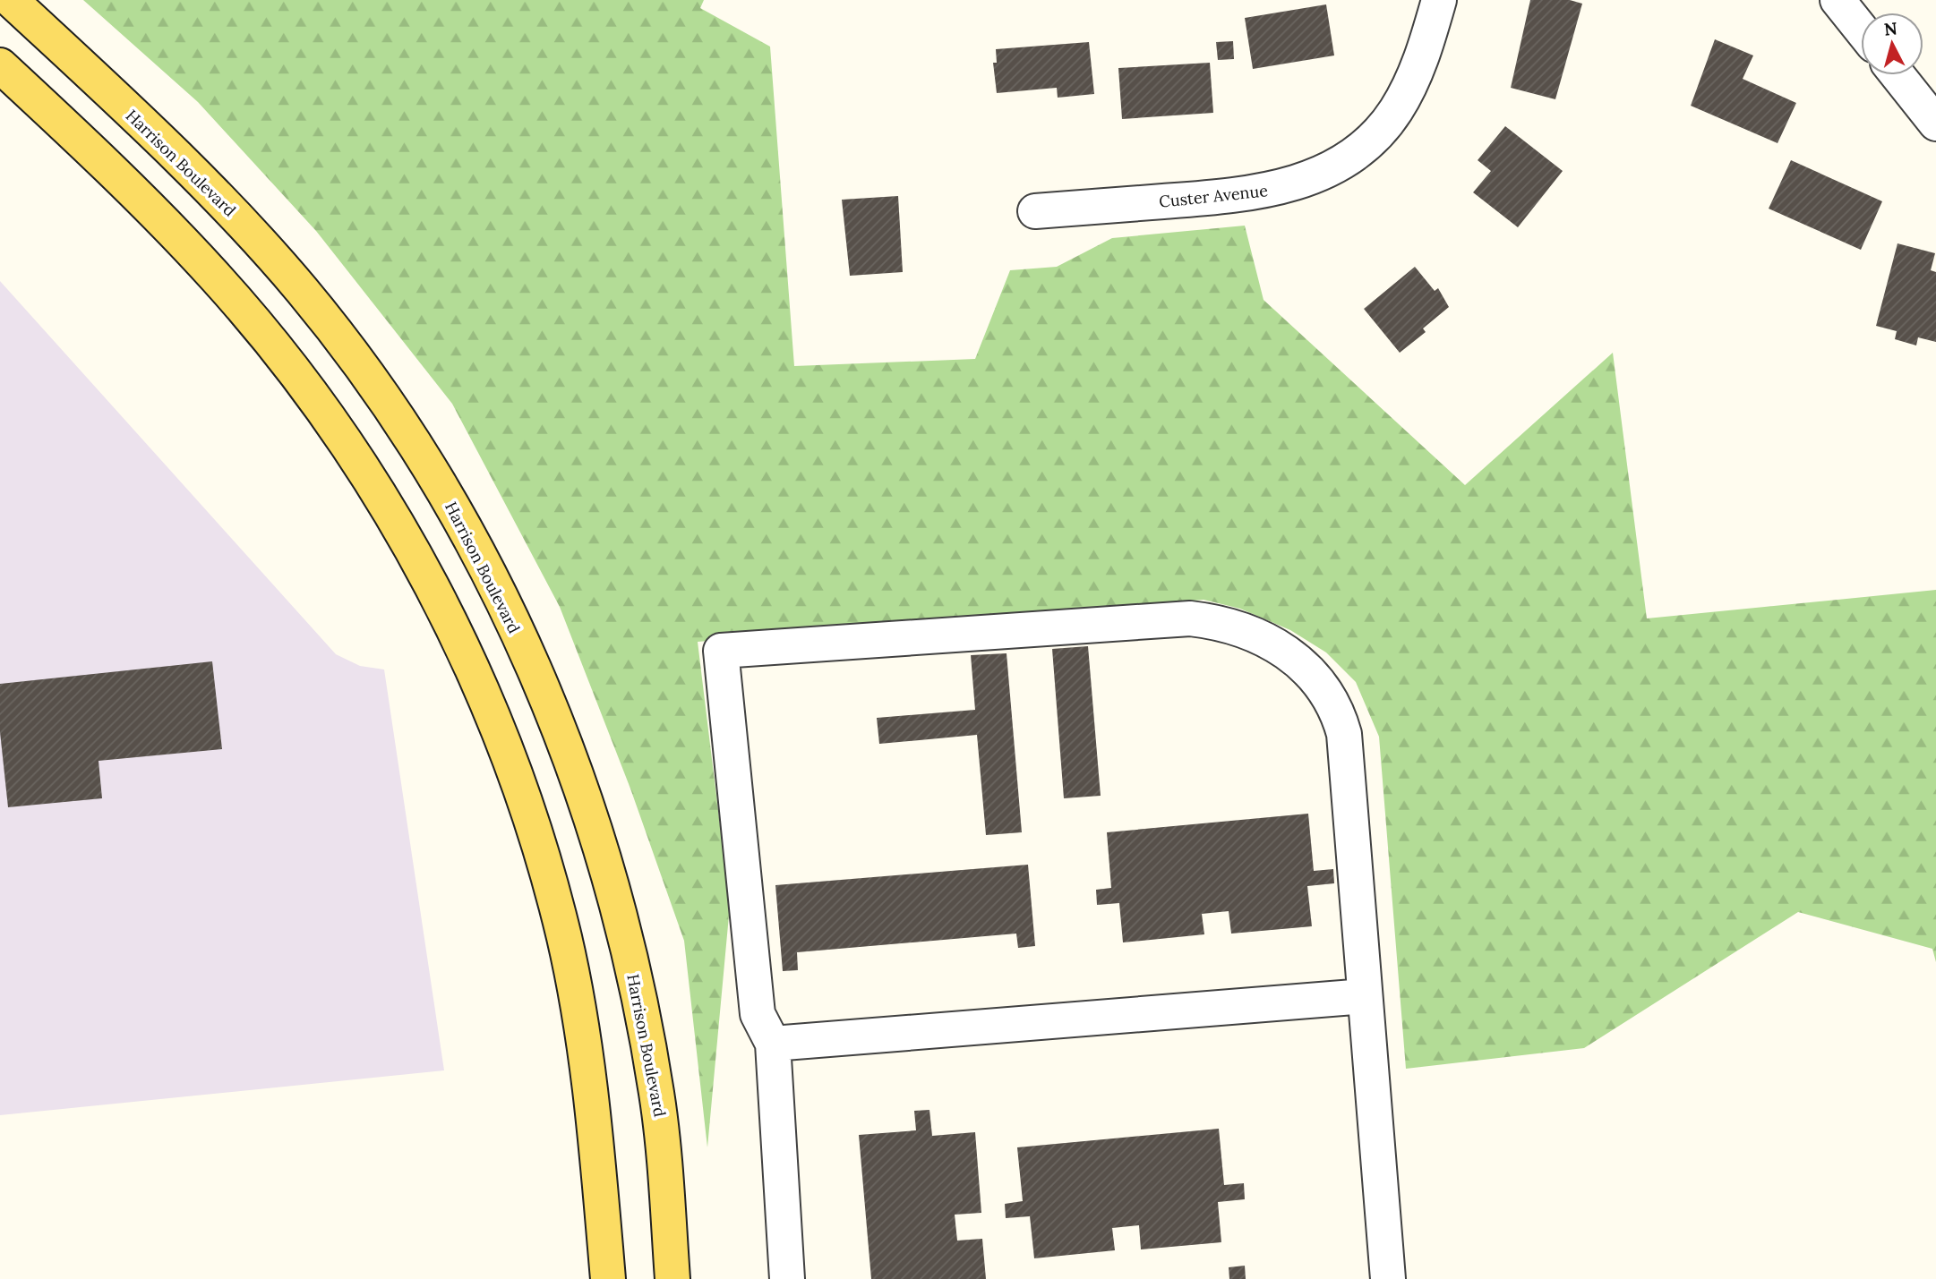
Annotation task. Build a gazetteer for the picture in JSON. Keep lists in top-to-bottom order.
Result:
{
  "streets": {
    "main road": ["Harrison Boulevard"],
    "street": ["Custer Avenue"]
  },
  "north": "top"
}
